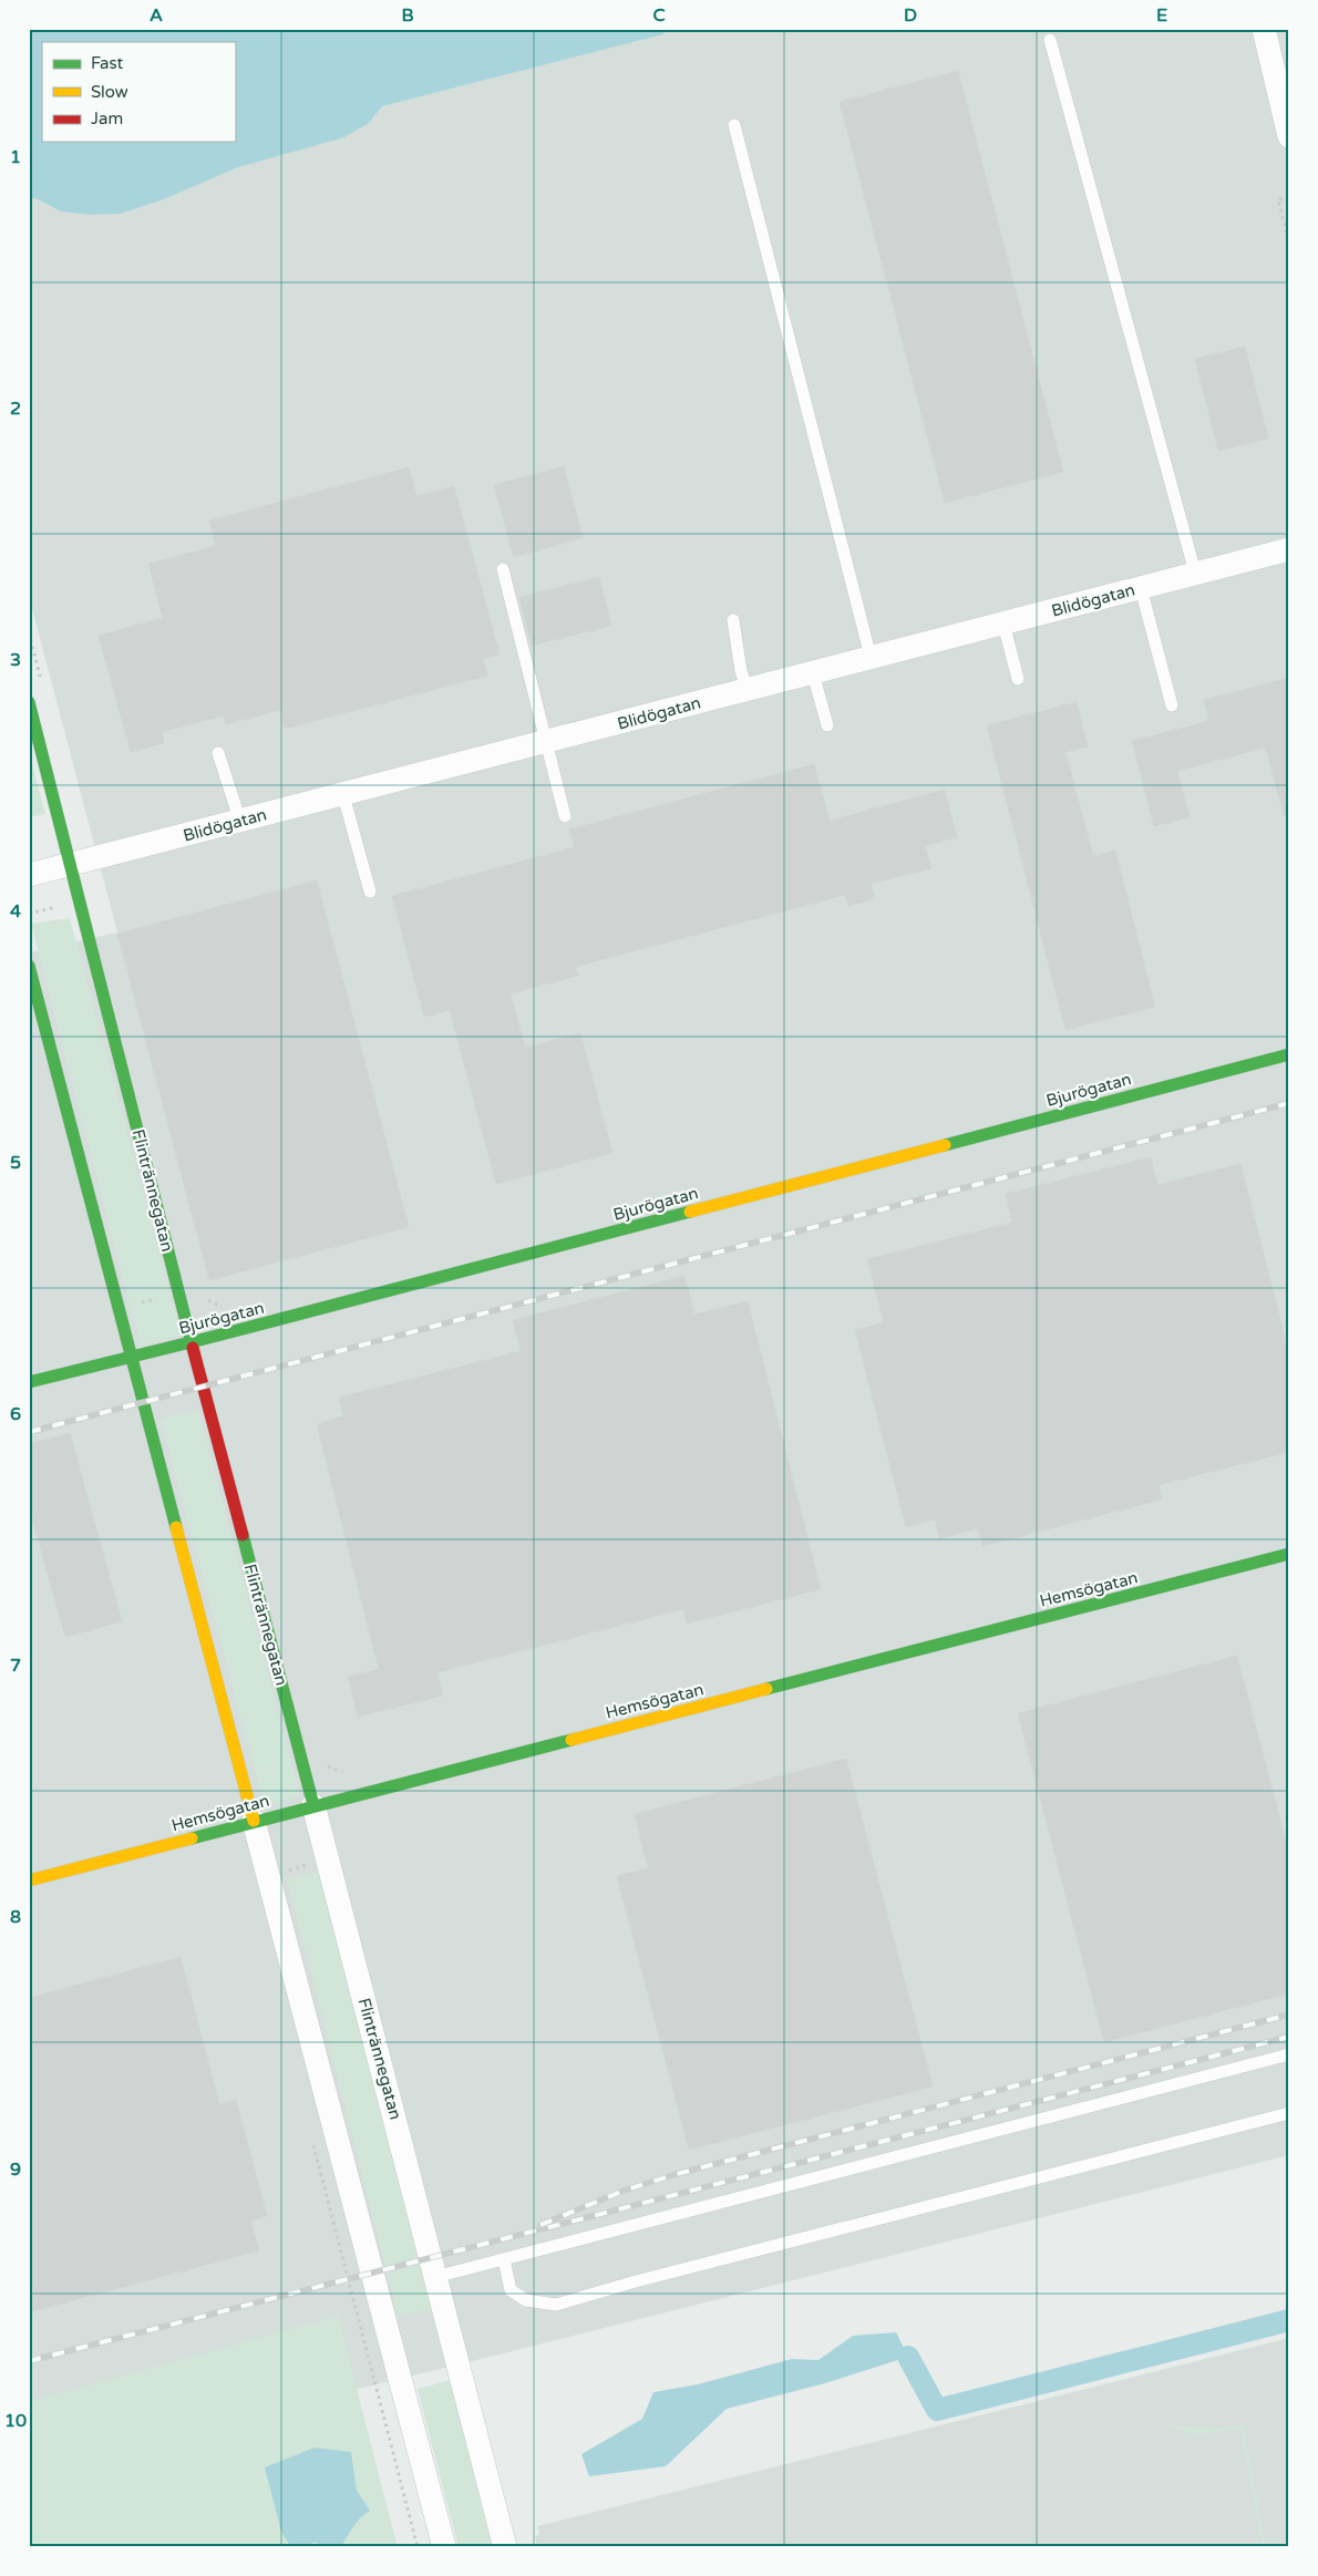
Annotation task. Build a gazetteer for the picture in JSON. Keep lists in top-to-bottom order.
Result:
{
  "streets": {
    "street": [
      "Blidögatan",
      "Bjurögatan",
      "Flintrännegatan",
      "Hemsögatan"
    ]
  },
  "crossings": [
    ["Blidögatan", "Flintrännegatan"],
    ["Bjurögatan", "Flintrännegatan"],
    ["Flintrännegatan", "Hemsögatan"]
  ],
  "legend": ["Fast", "Slow", "Jam"],
  "grid": {
    "columns": [
      "A",
      "B",
      "C",
      "D",
      "E"
    ],
    "rows": [
      "1",
      "2",
      "3",
      "4",
      "5",
      "6",
      "7",
      "8",
      "9",
      "10"
    ]
  }
}
